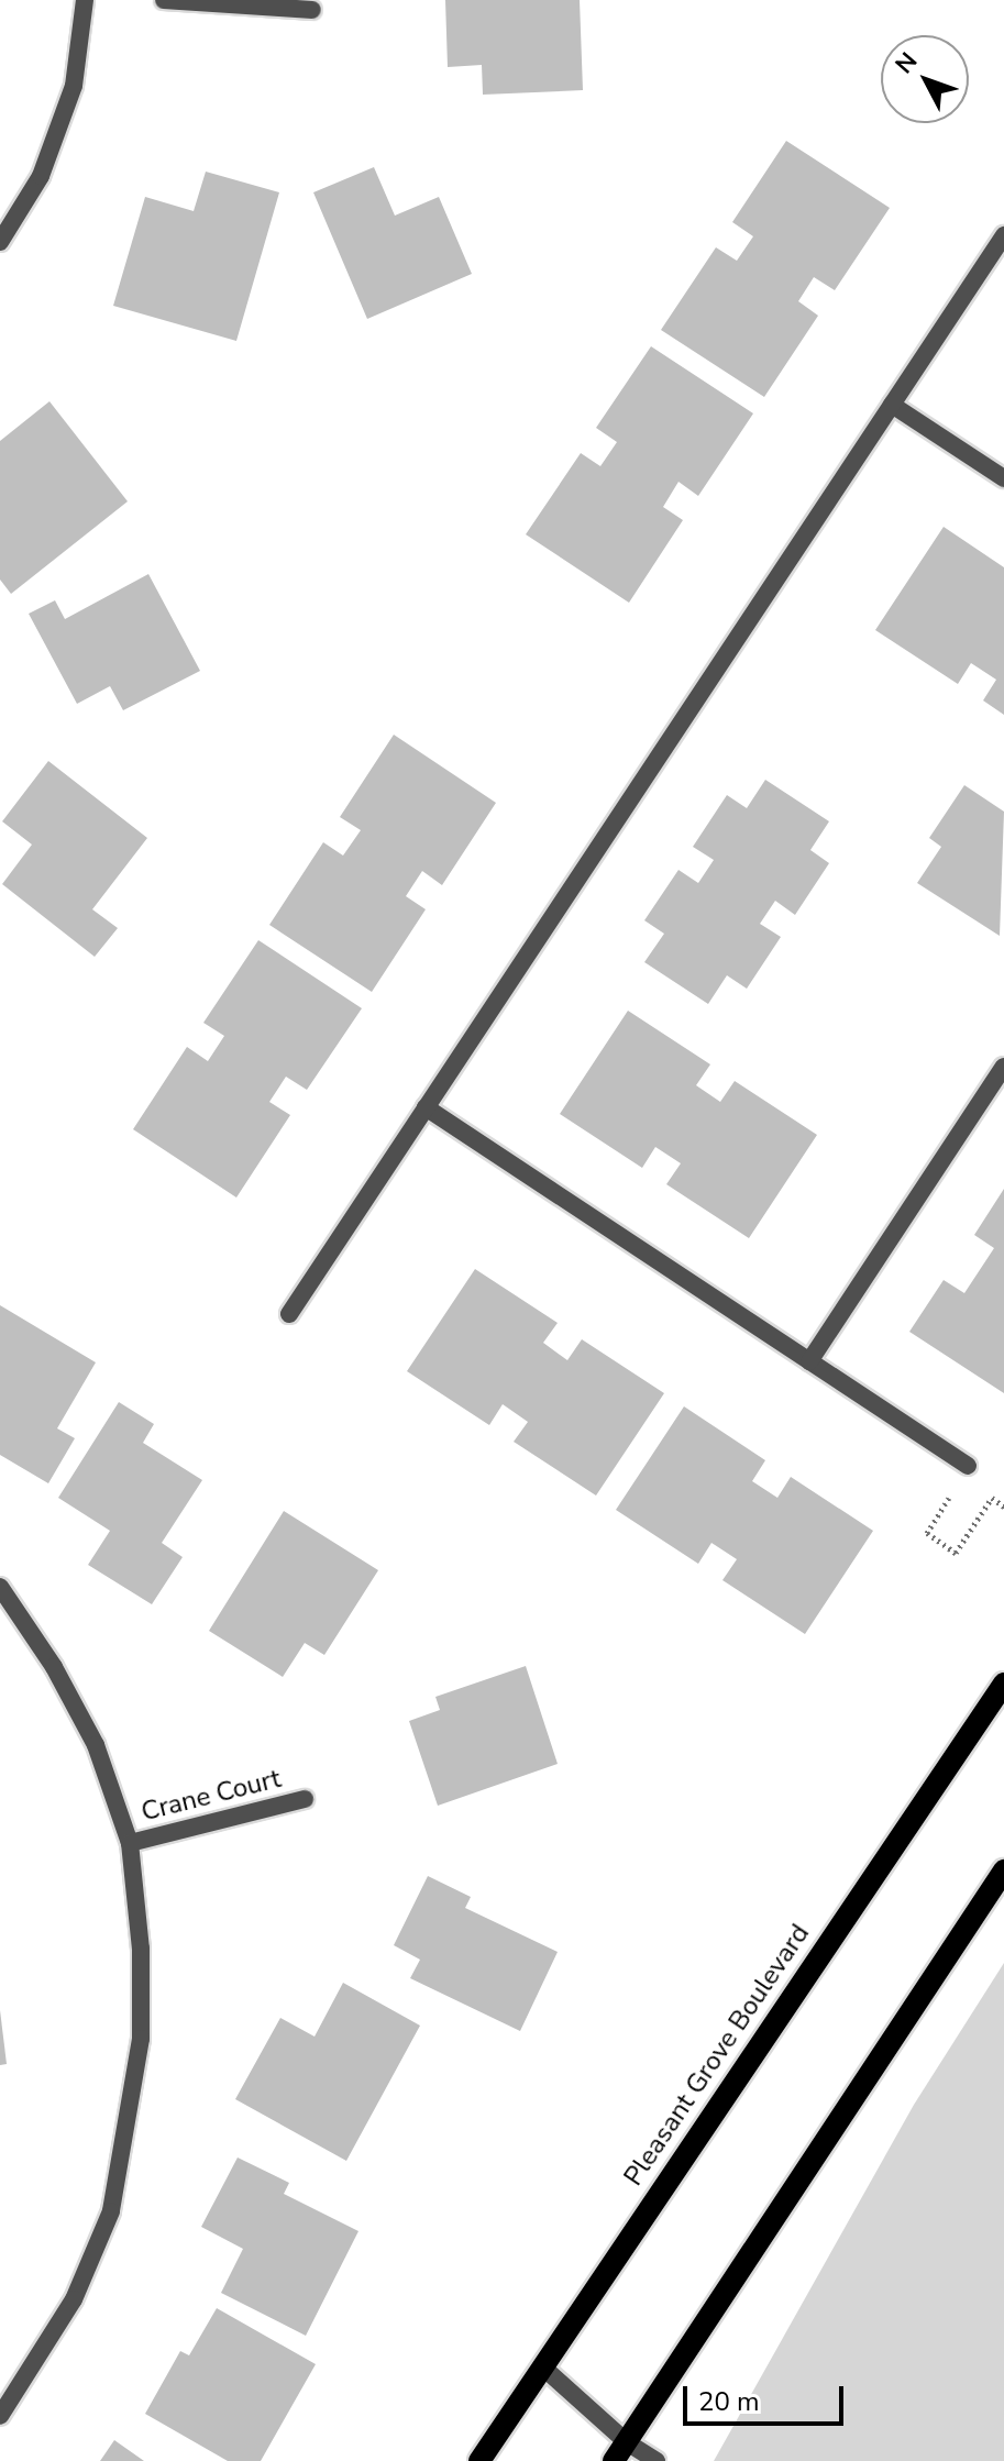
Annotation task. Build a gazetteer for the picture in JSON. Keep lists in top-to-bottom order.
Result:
{
  "streets": {
    "main road": ["Pleasant Grove Boulevard"],
    "street": ["Crane Court"]
  },
  "scale_bar": "20 m",
  "north": "top left"
}
